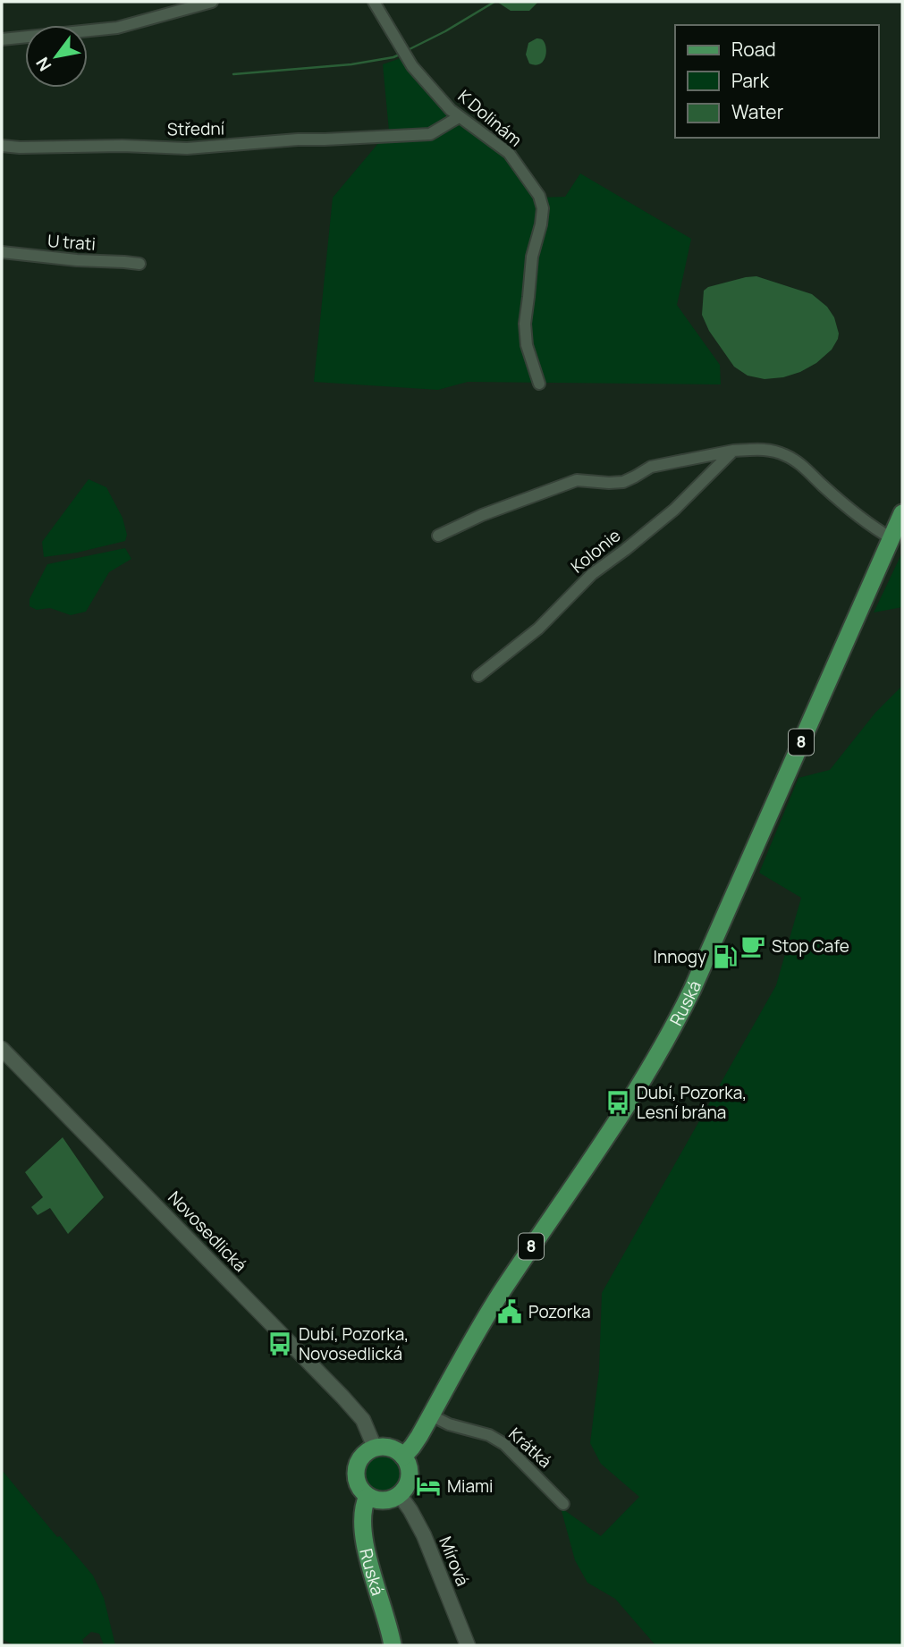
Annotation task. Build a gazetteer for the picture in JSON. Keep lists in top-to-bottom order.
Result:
{
  "streets": {
    "main road": ["8", "Ruská"],
    "street": [
      "K Dolinám",
      "Střední",
      "U trati",
      "Kolonie",
      "Novosedlická",
      "Krátká",
      "Mírová"
    ]
  },
  "crossings": [
    ["K Dolinám", "Střední"],
    ["Ruská", "Novosedlická"],
    ["Ruská", "Krátká"],
    ["Ruská", "Mírová"],
    ["Novosedlická", "Mírová"]
  ],
  "places": {
    "cafe": ["Stop Cafe"],
    "fuel station": ["Innogy"],
    "bus stop": ["Dubí, Pozorka, Lesní brána", "Dubí, Pozorka, Novosedlická"],
    "public building": ["Pozorka"],
    "hotel": ["Miami"]
  },
  "legend": ["Road", "Park", "Water"],
  "north": "bottom left"
}
